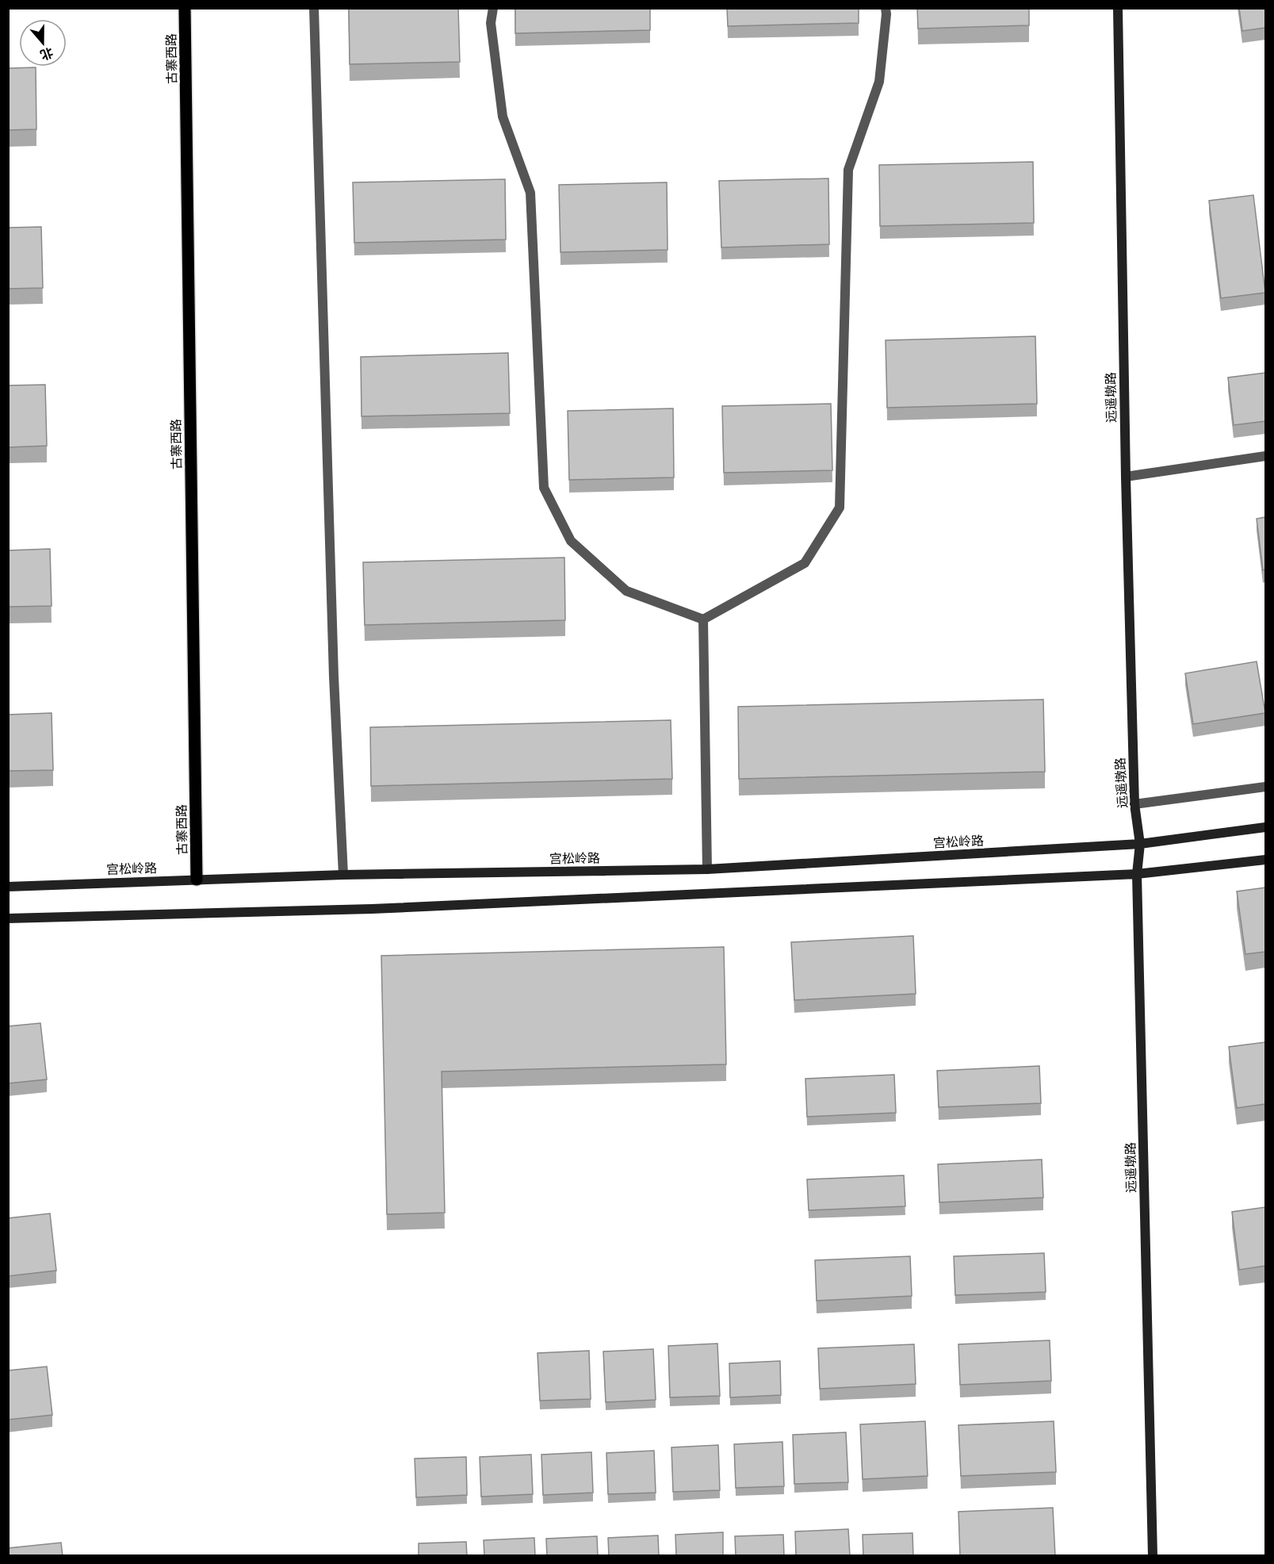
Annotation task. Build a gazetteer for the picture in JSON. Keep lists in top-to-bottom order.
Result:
{
  "streets": {
    "main road": ["古寨西路", "远遥墩路", "宫松岭路"]
  },
  "crossings": [
    ["古寨西路", "宫松岭路"],
    ["远遥墩路", "宫松岭路"]
  ],
  "north": "bottom"
}
